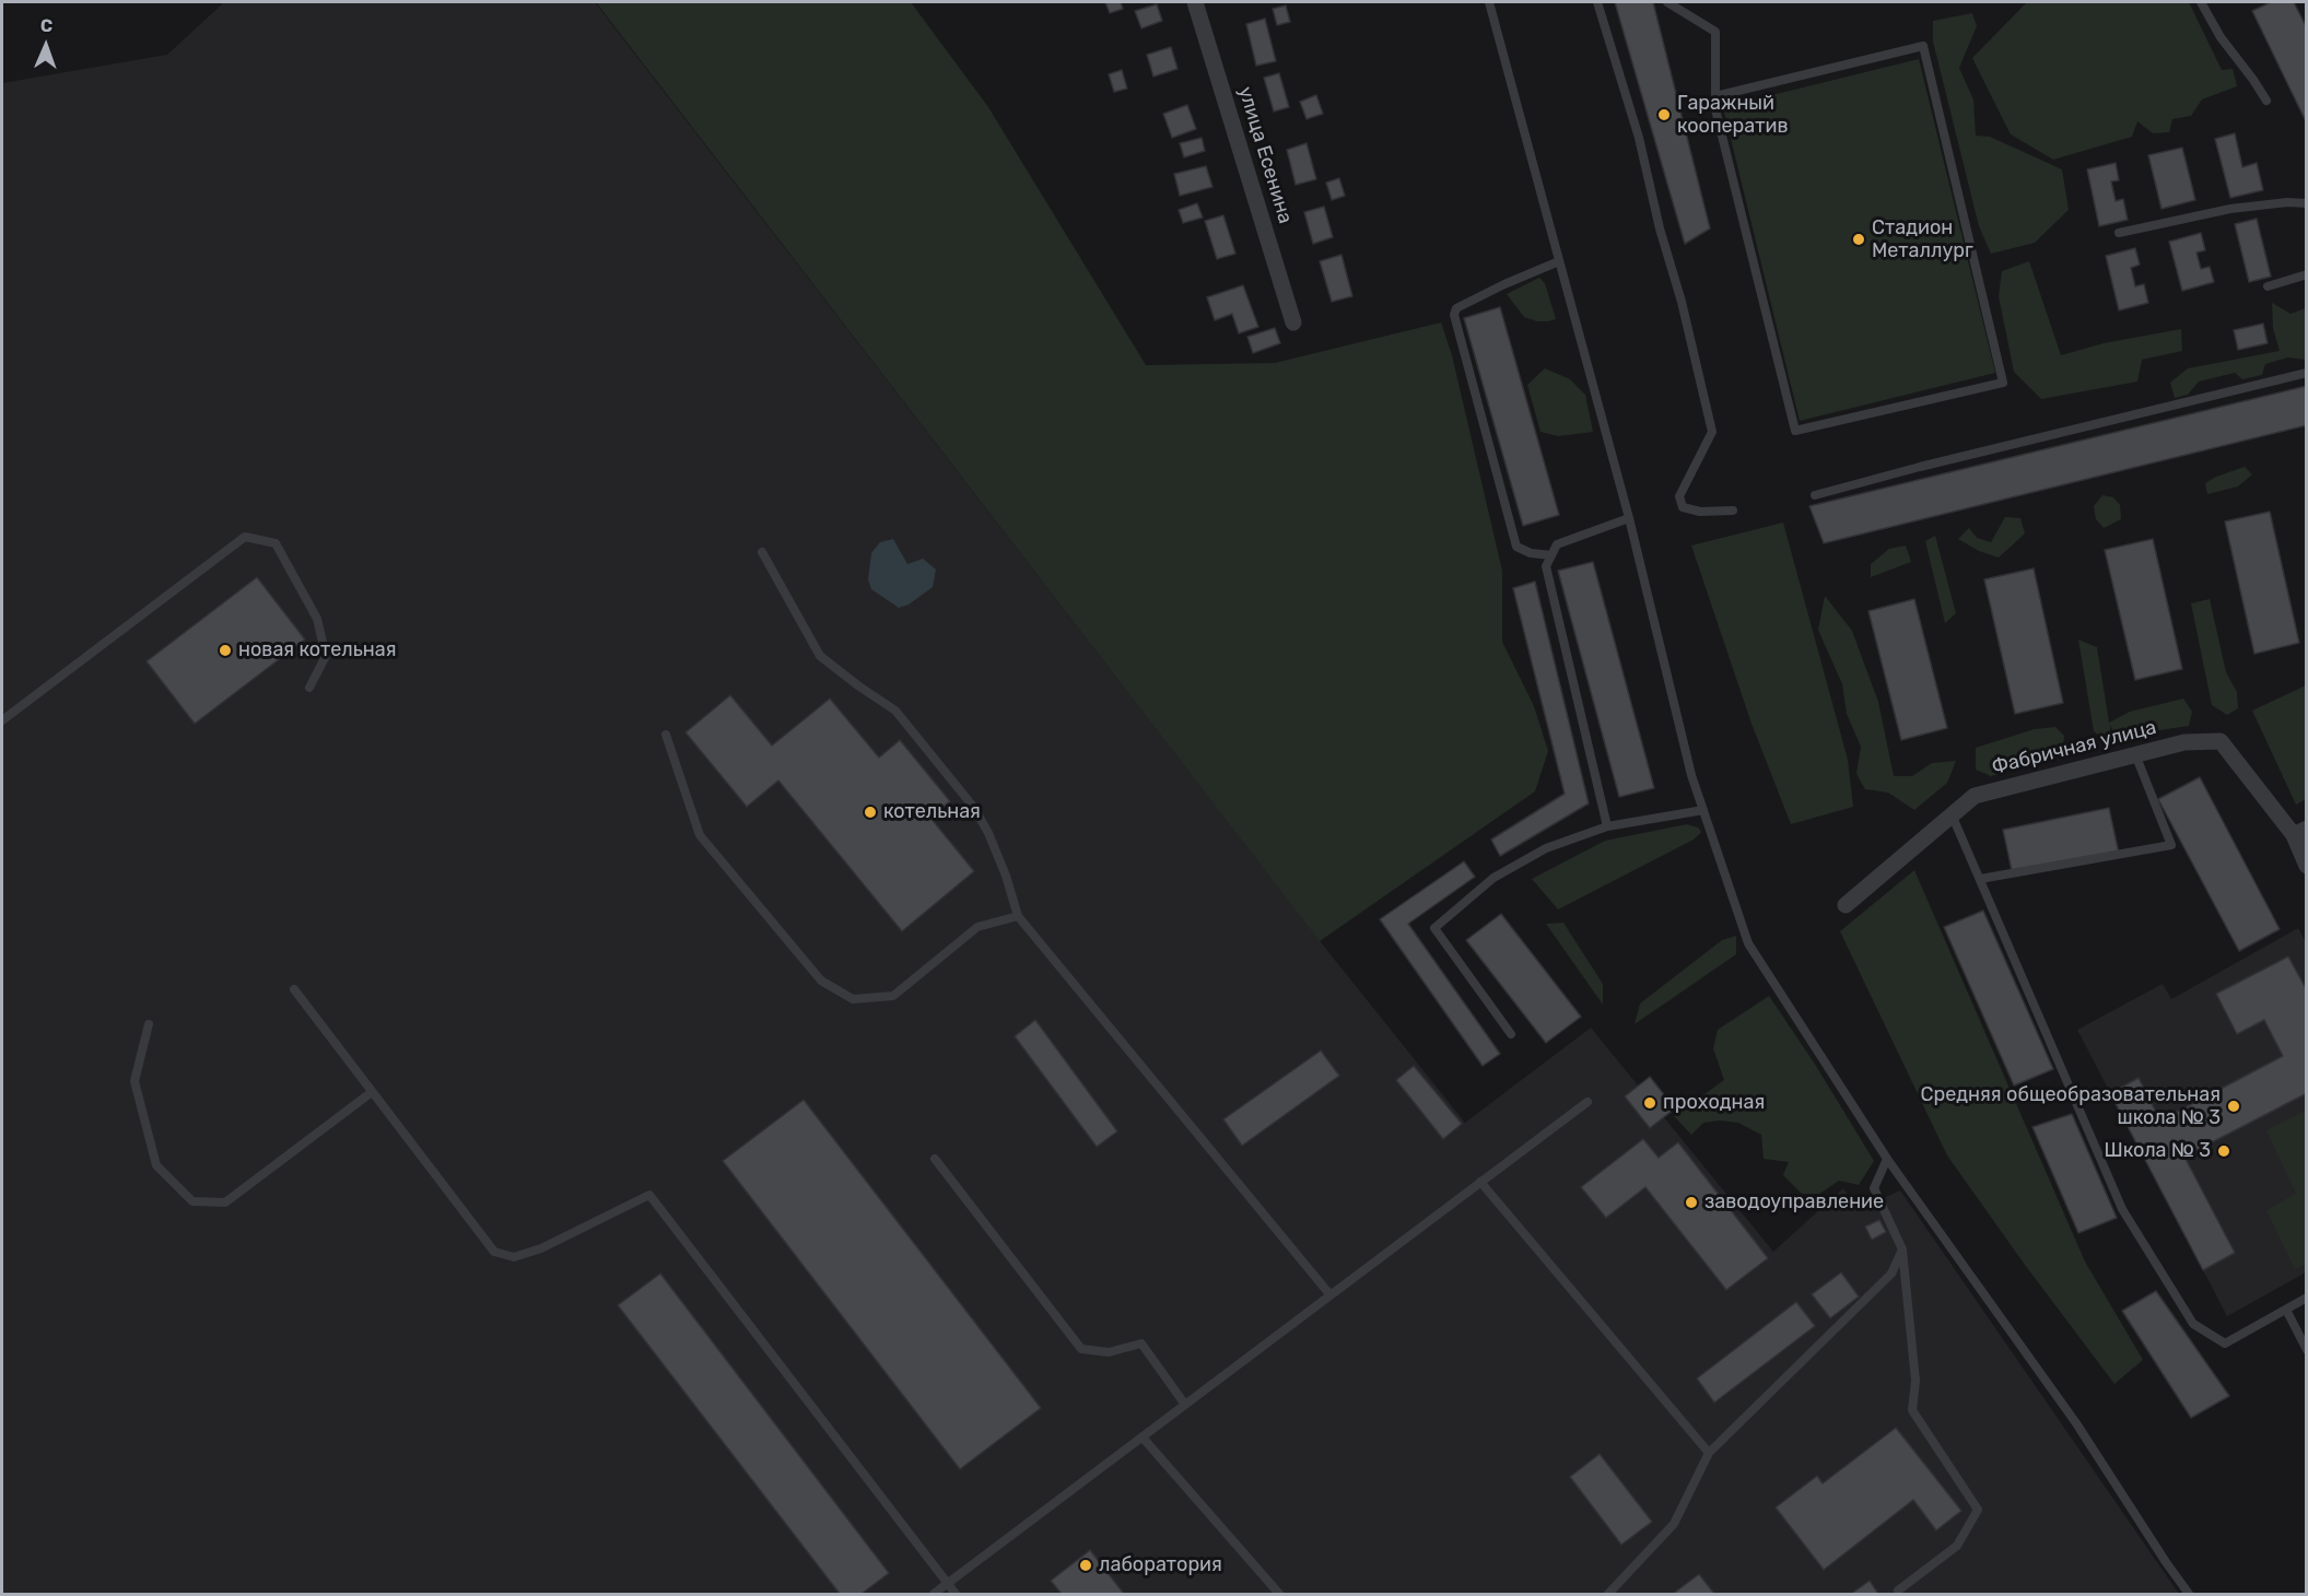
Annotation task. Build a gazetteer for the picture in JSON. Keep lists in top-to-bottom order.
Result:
{
  "streets": {
    "street": ["улица Есенина", "Фабричная улица"]
  },
  "places": [
    "Гаражный кооператив",
    "Стадион Металлург",
    "новая котельная",
    "котельная",
    "проходная",
    "Средняя общеобразовательная школа № 3",
    "Школа № 3",
    "заводоуправление",
    "лаборатория"
  ],
  "north": "top"
}
